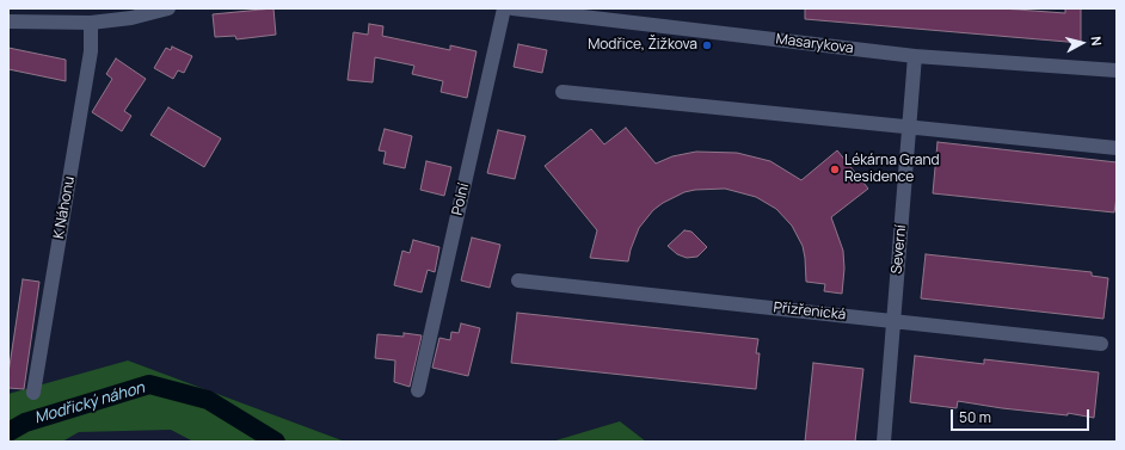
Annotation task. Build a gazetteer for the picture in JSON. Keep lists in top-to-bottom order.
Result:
{
  "streets": {
    "street": [
      "Masarykova",
      "Polní",
      "K Náhonu",
      "Severní",
      "Přízřenická"
    ]
  },
  "crossings": [
    ["Masarykova", "Severní"],
    ["Severní", "Přízřenická"]
  ],
  "water": ["Modřický náhon"],
  "places": ["Modřice, Žižkova", "Lékárna Grand Residence"],
  "scale_bar": "50 m",
  "north": "right"
}
